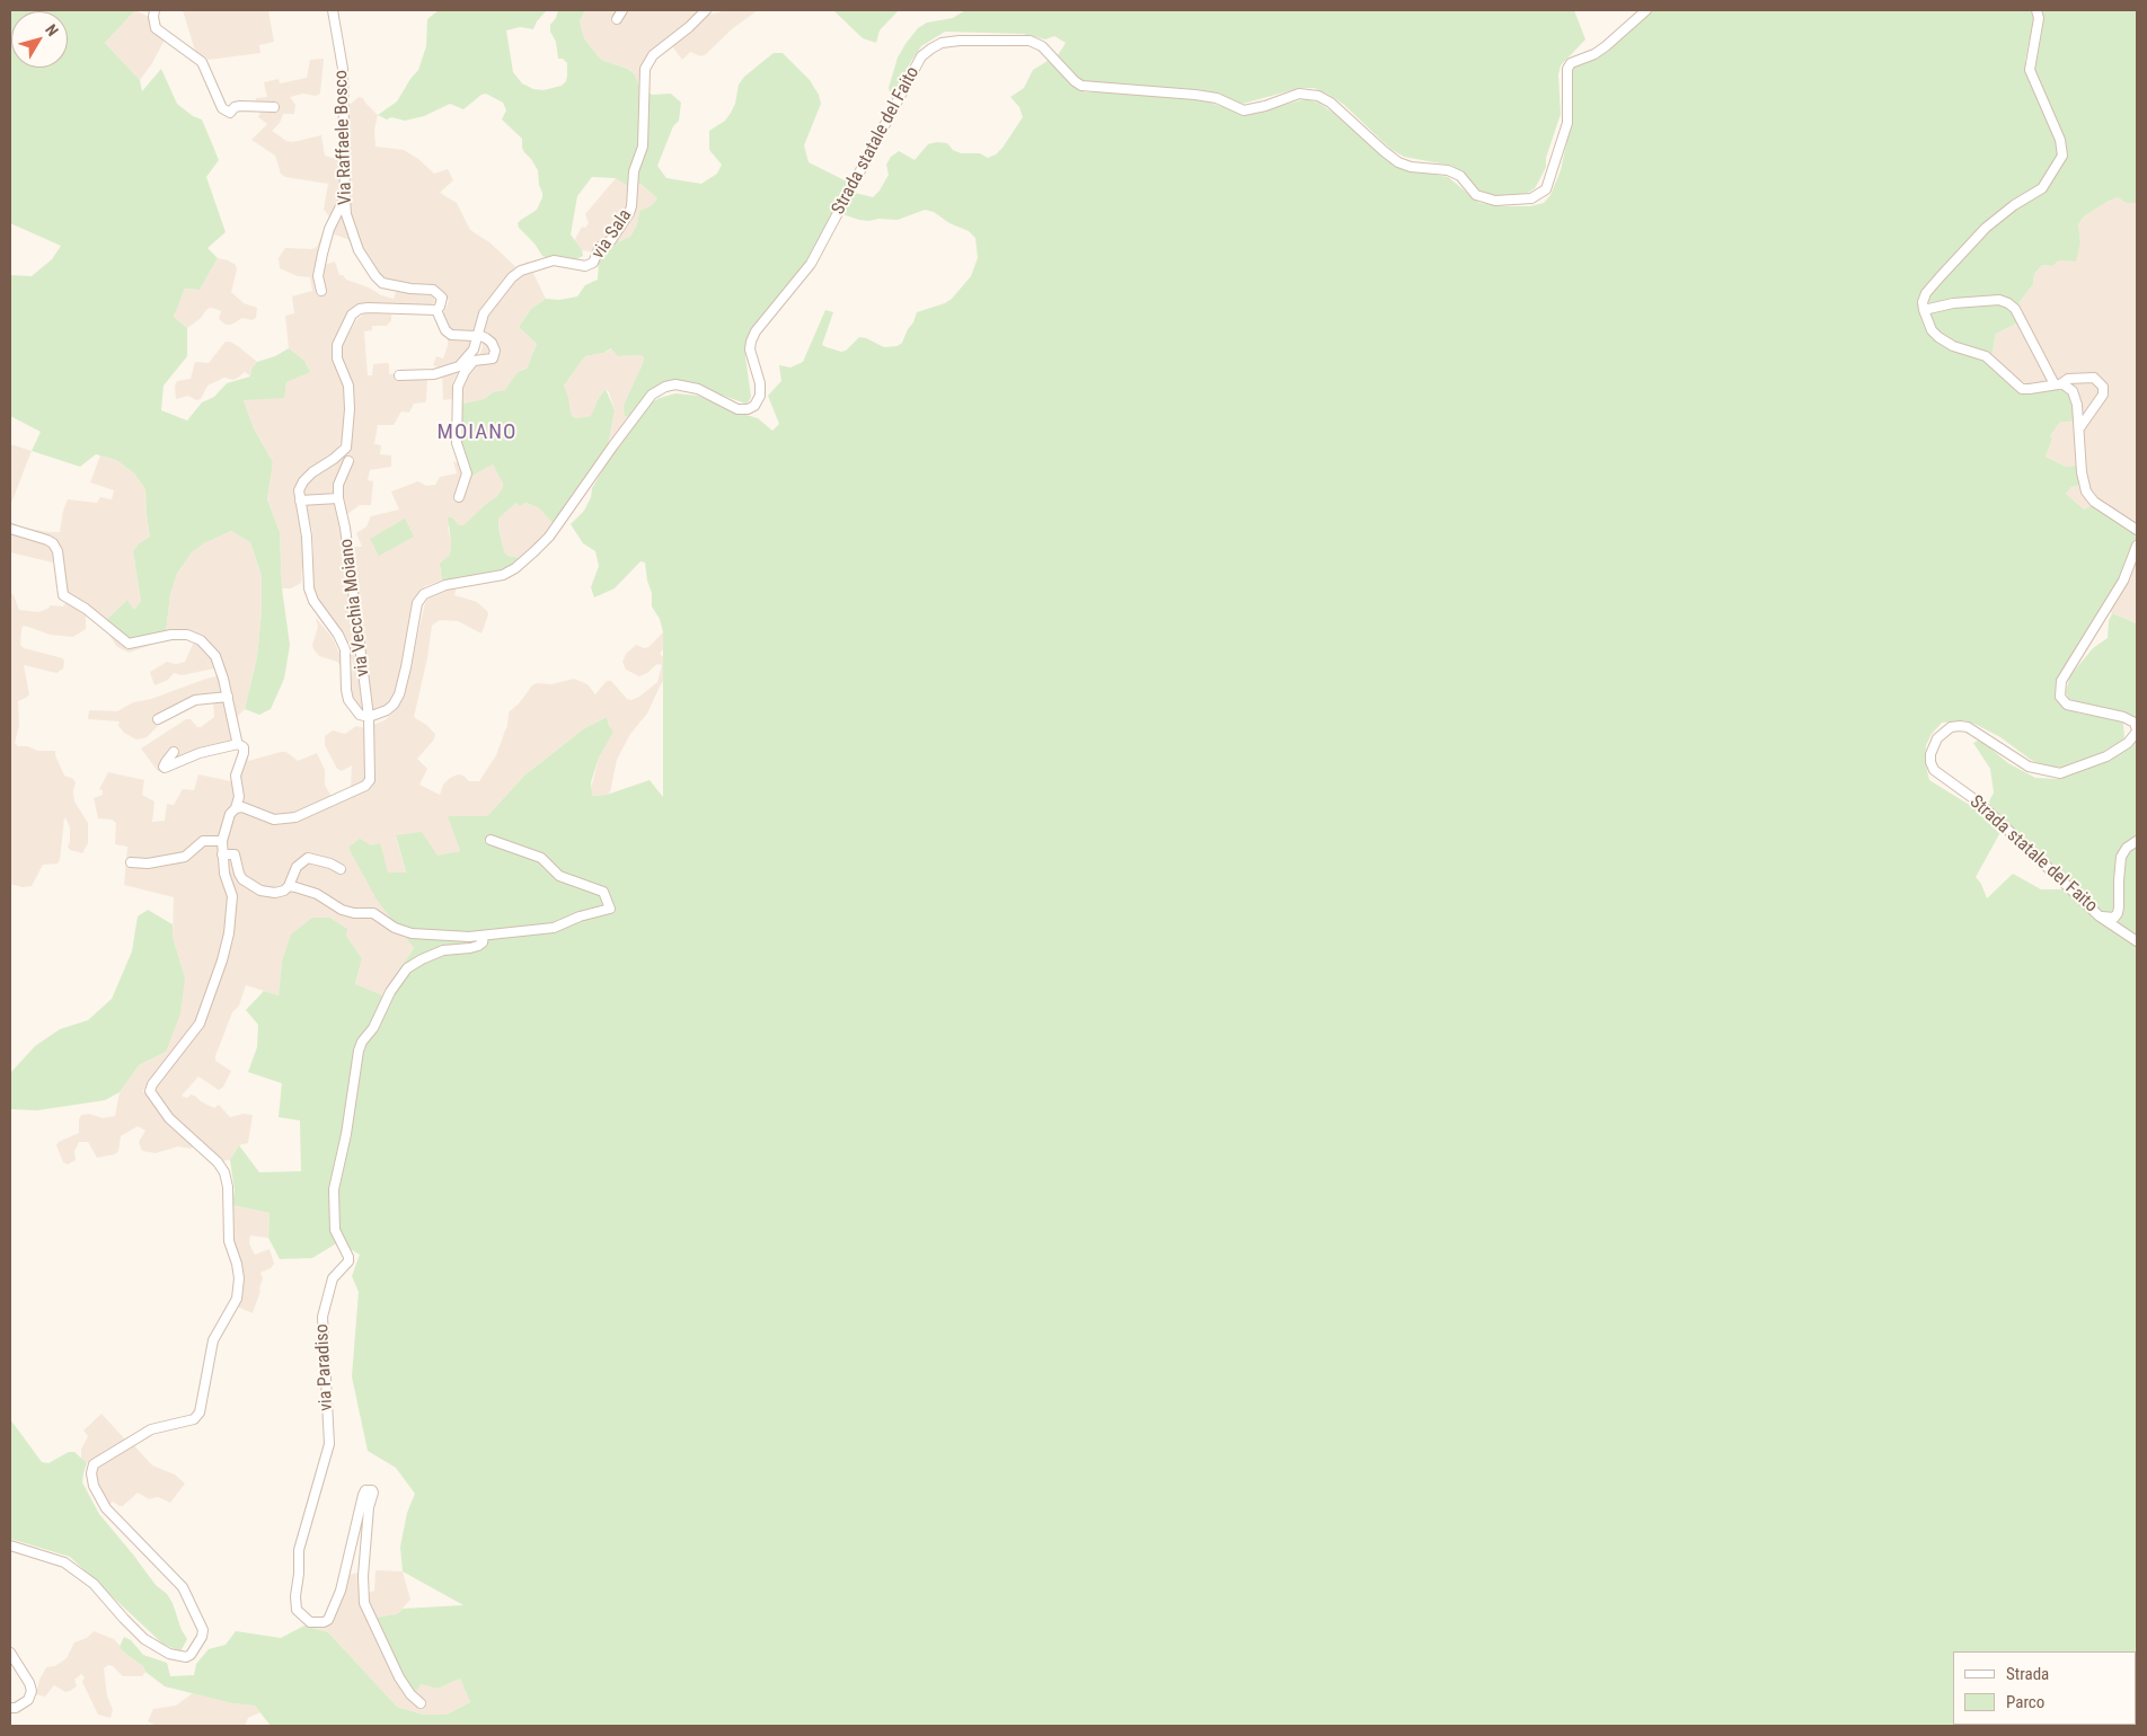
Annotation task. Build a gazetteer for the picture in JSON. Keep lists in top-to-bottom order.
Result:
{
  "streets": {
    "street": [
      "Via Raffaele Bosco",
      "Strada statale del Faito",
      "via Sala",
      "via Vecchia Moiano",
      "via Paradiso"
    ]
  },
  "crossings": [
    ["Strada statale del Faito", "via Vecchia Moiano"]
  ],
  "districts": ["MOIANO"],
  "legend": ["Strada", "Parco"],
  "north": "top right"
}
